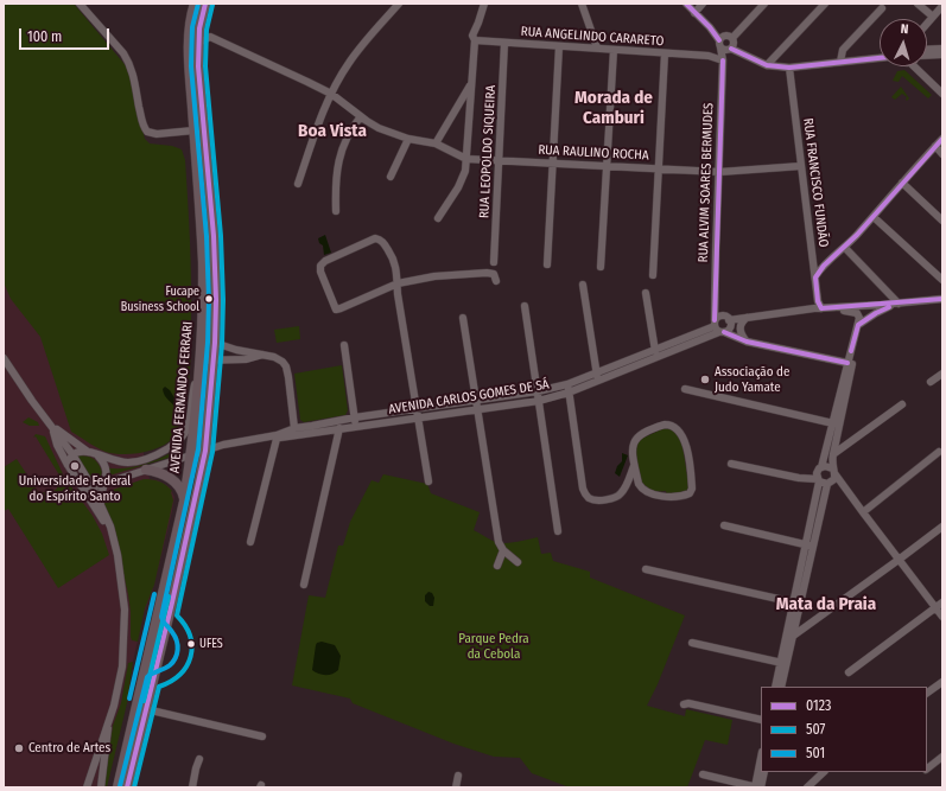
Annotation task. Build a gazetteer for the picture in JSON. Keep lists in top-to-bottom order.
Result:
{
  "streets": {
    "main road": ["AVENIDA FERNANDO FERRARI"],
    "street": [
      "RUA ANGELINDO CARARETO",
      "RUA LEOPOLDO SIQUEIRA",
      "RUA RAULINO ROCHA",
      "RUA ALVIM SOARES BERMUDES",
      "RUA FRANCISCO FUNDÃO",
      "AVENIDA CARLOS GOMES DE SÁ"
    ]
  },
  "crossings": [
    ["RUA ANGELINDO CARARETO", "RUA LEOPOLDO SIQUEIRA"],
    ["RUA ANGELINDO CARARETO", "RUA ALVIM SOARES BERMUDES"],
    ["RUA LEOPOLDO SIQUEIRA", "RUA RAULINO ROCHA"],
    ["RUA RAULINO ROCHA", "RUA ALVIM SOARES BERMUDES"],
    ["RUA RAULINO ROCHA", "RUA FRANCISCO FUNDÃO"],
    ["RUA ALVIM SOARES BERMUDES", "AVENIDA CARLOS GOMES DE SÁ"],
    ["AVENIDA FERNANDO FERRARI", "AVENIDA CARLOS GOMES DE SÁ"]
  ],
  "districts": ["Morada de Camburi", "Boa Vista", "Mata da Praia"],
  "parks": ["Parque Pedra da Cebola"],
  "places": [
    "Fucape Business School",
    "Associação de Judo Yamate",
    "Universidade Federal do Espírito Santo",
    "UFES",
    "Centro de Artes"
  ],
  "lines": ["transit line 0123", "transit line 501", "transit line 507"],
  "legend": ["0123", "507", "501"],
  "scale_bar": "100 m",
  "north": "top"
}
